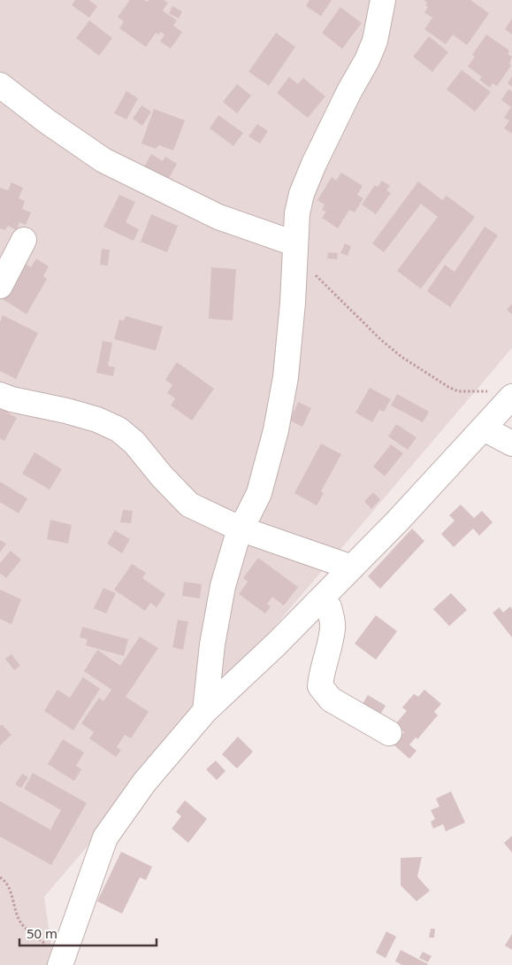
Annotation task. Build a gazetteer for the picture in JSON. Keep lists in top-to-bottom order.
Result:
{
  "scale_bar": "50 m"
}
